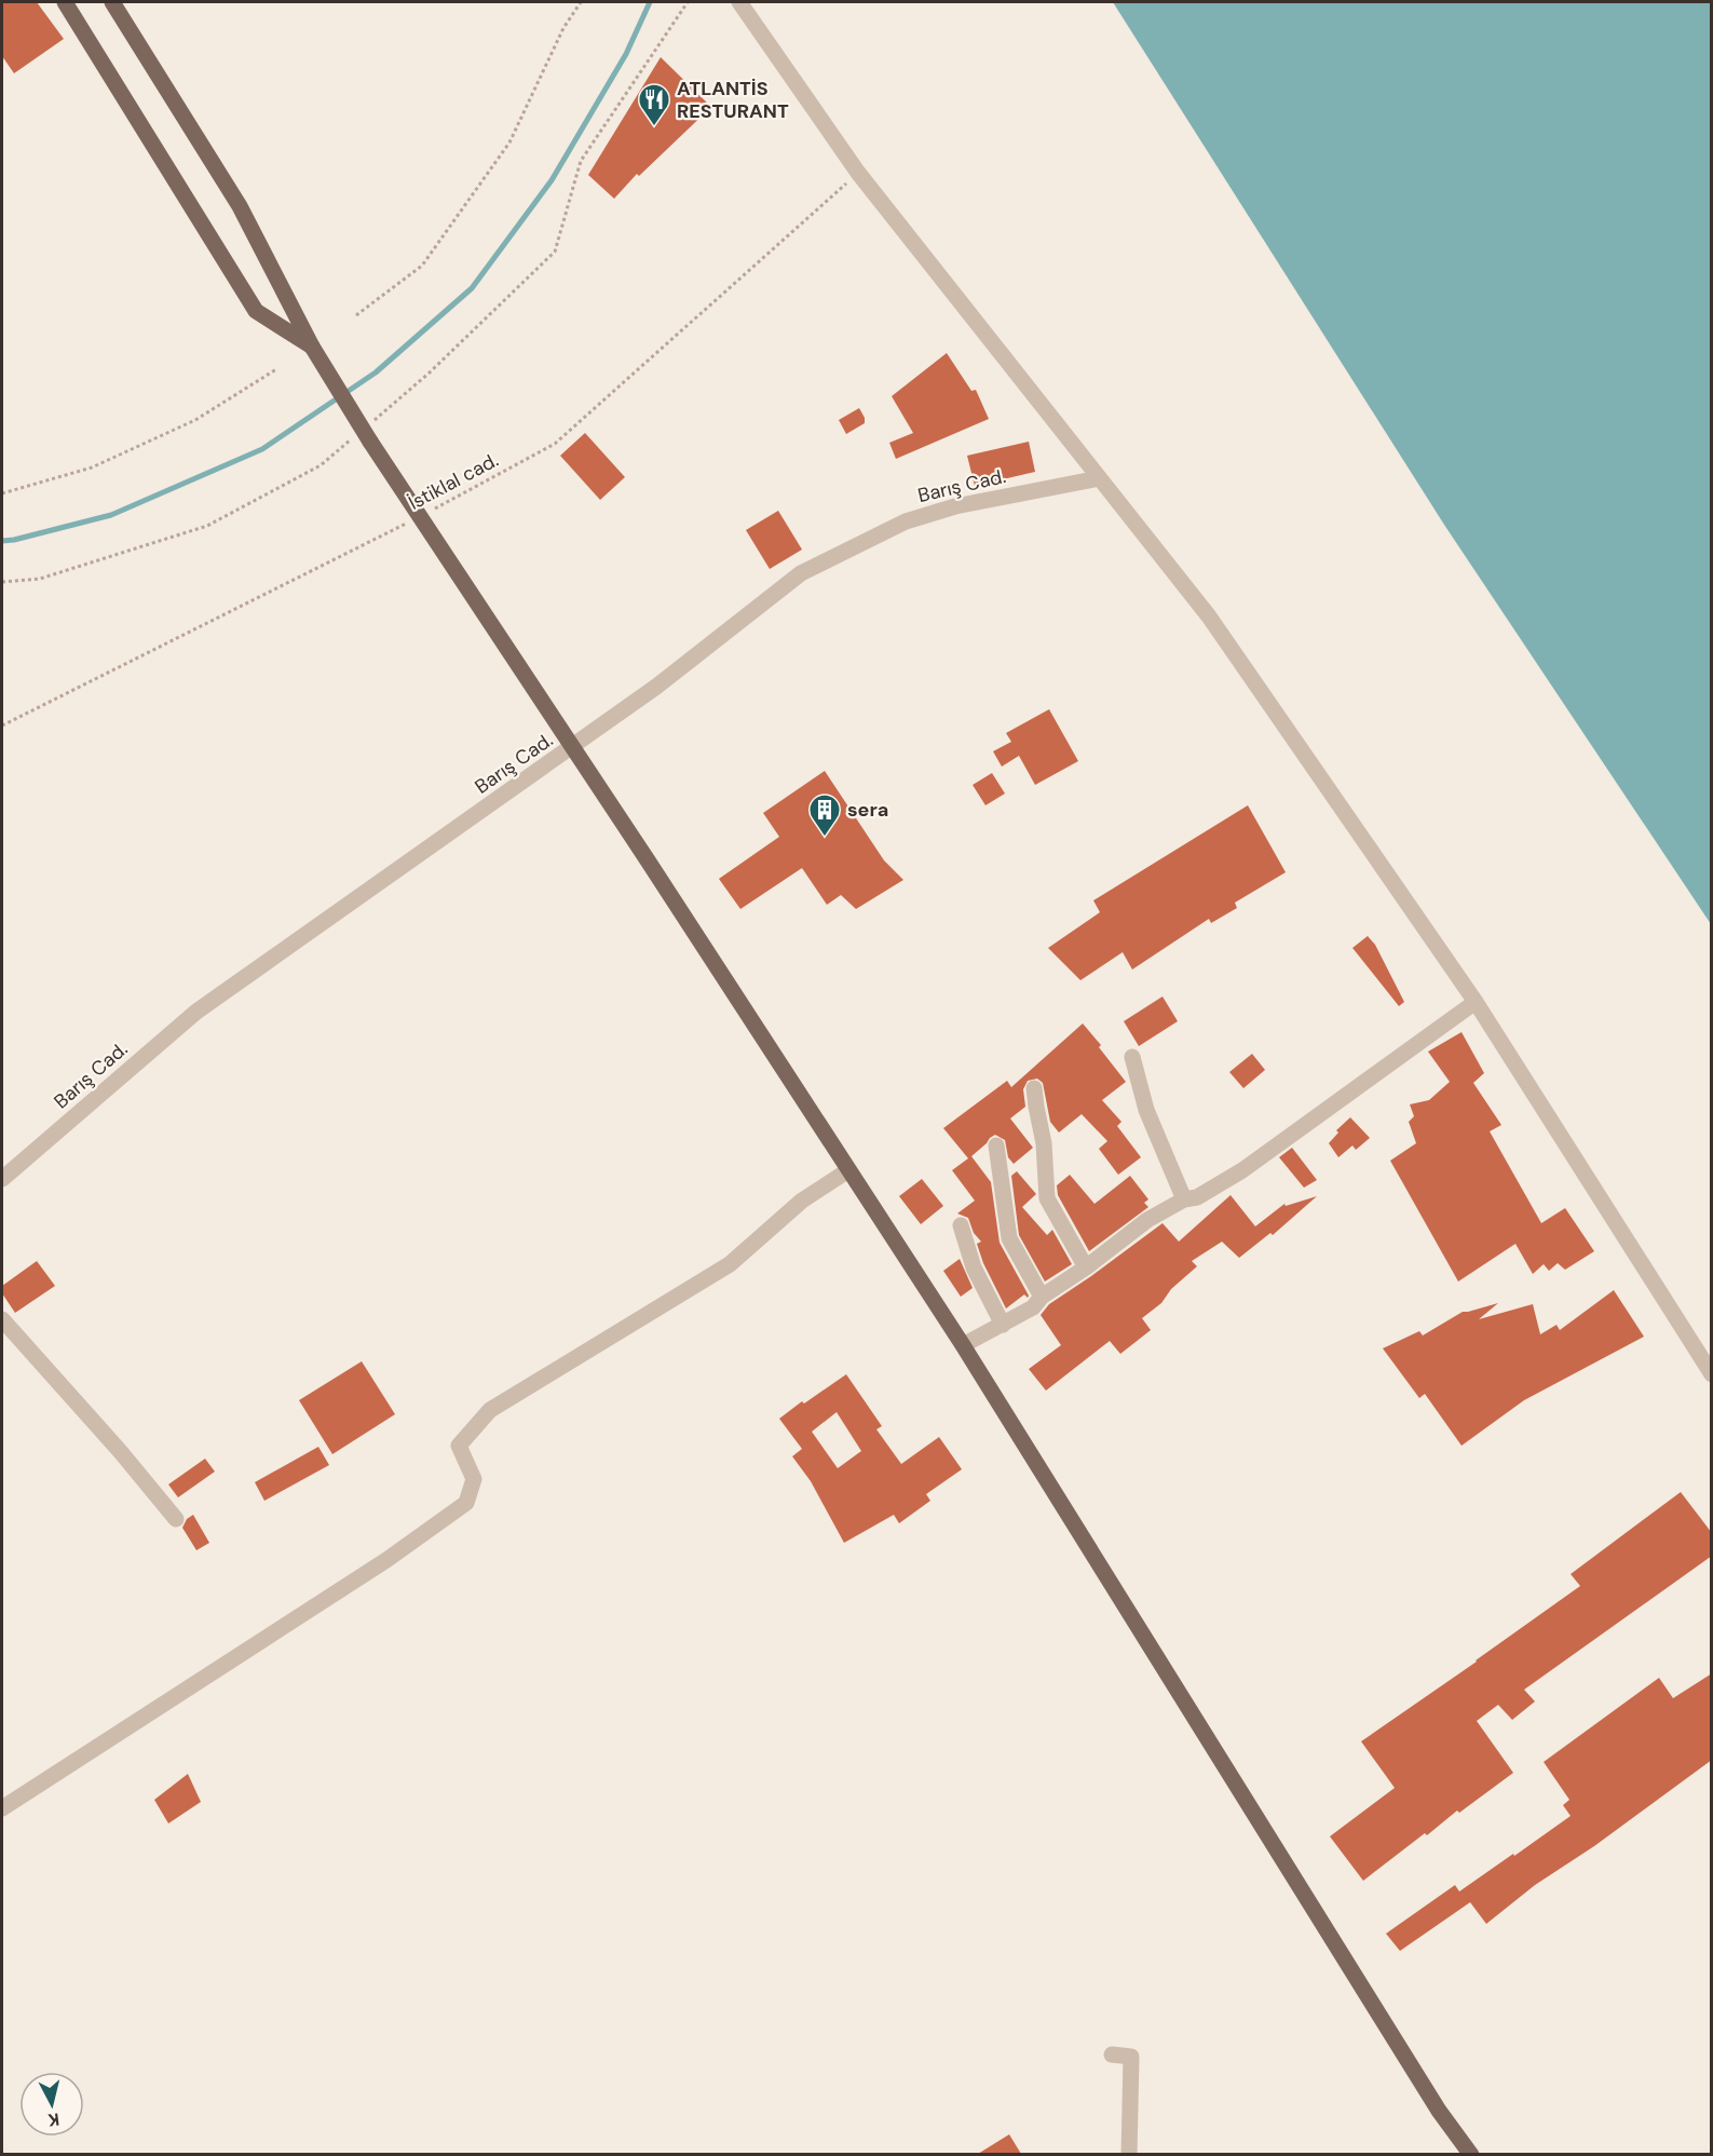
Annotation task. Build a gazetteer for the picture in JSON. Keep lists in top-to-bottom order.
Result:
{
  "streets": {
    "street": ["Barış Cad."],
    "path": ["İstiklal cad."]
  },
  "places": {
    "restaurant": ["ATLANTİS RESTURANT"],
    "building": ["sera"]
  },
  "north": "bottom"
}
